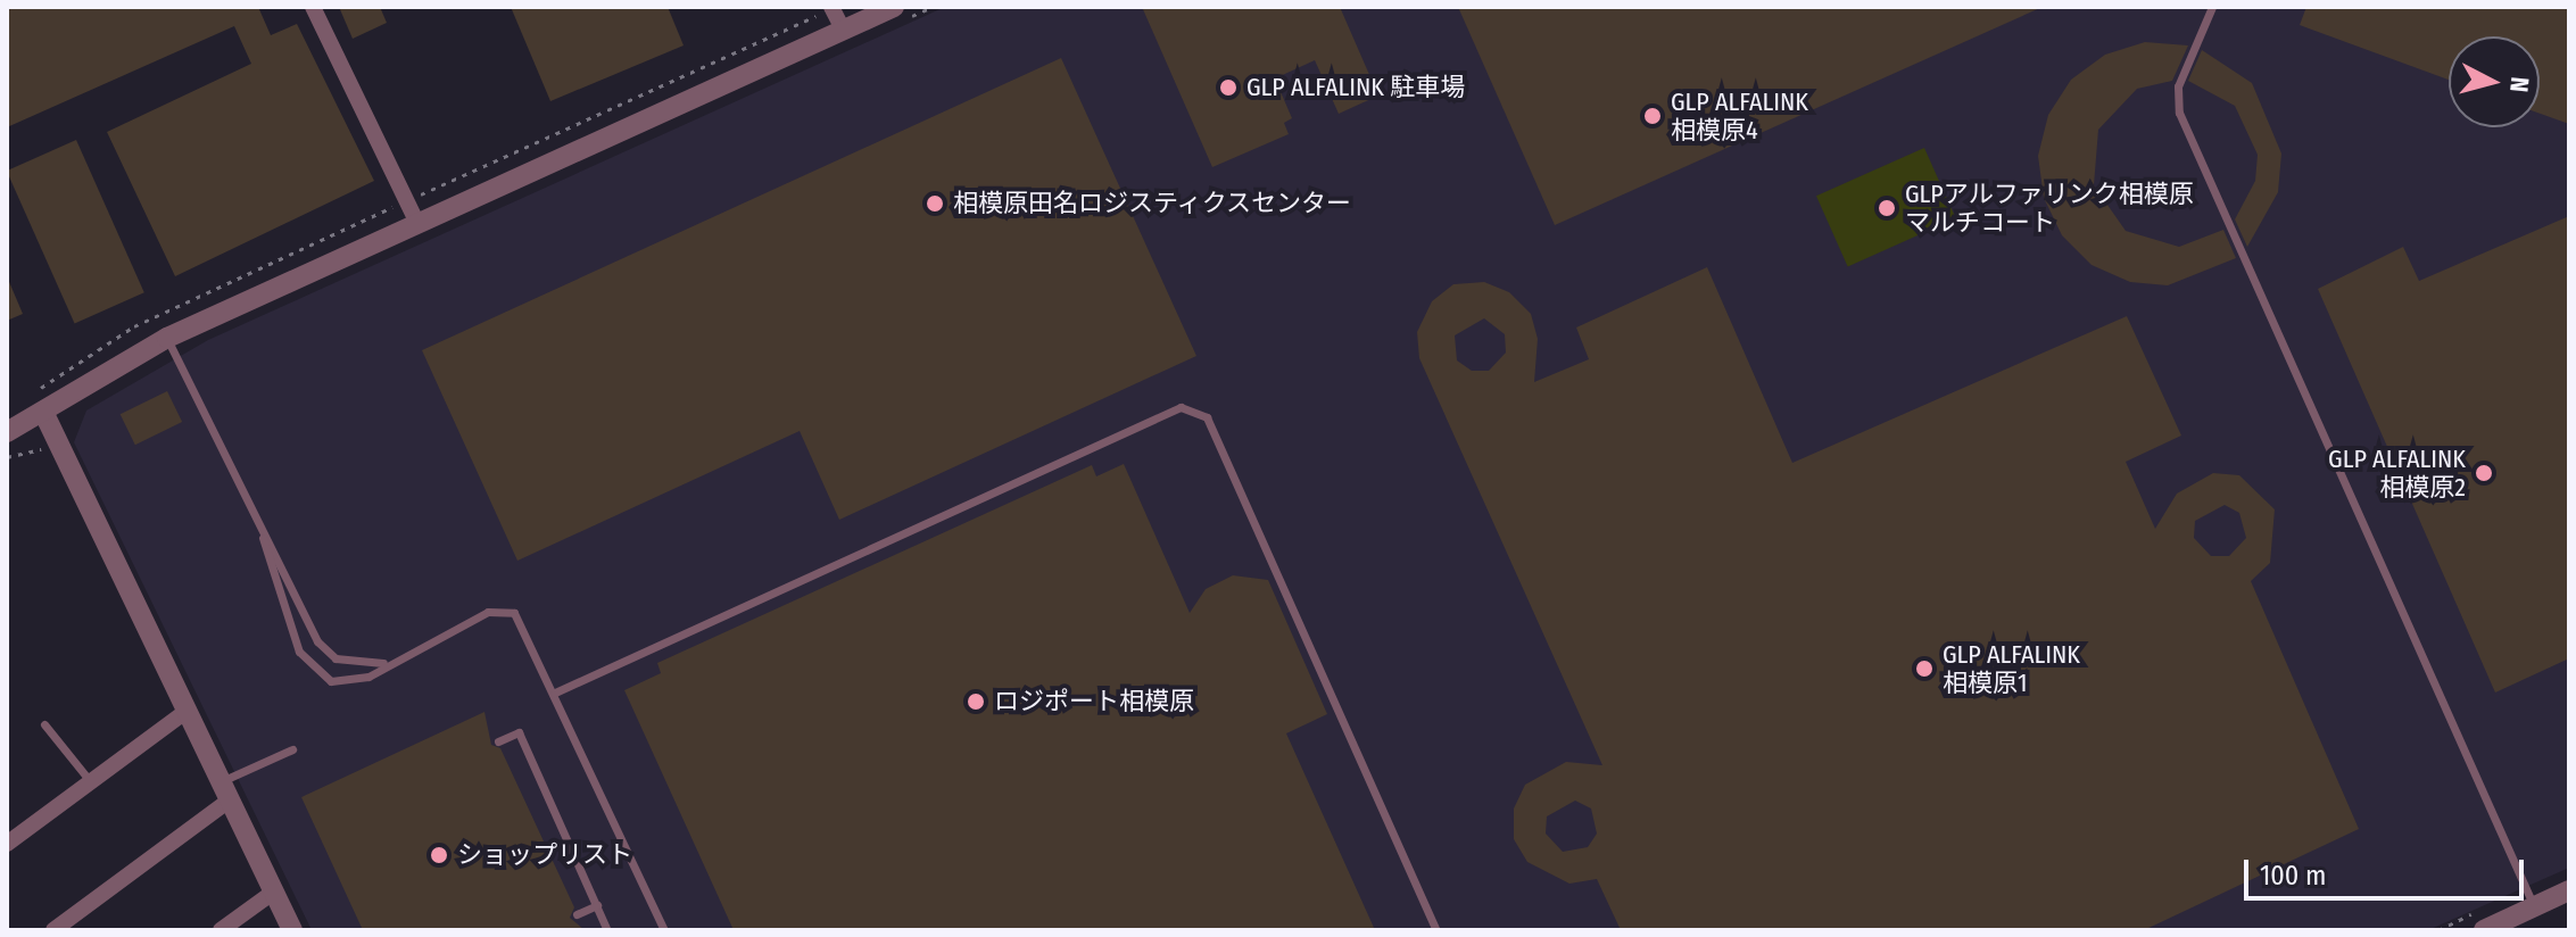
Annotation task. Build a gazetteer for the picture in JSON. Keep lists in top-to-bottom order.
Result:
{
  "places": [
    "GLP ALFALINK 駐車場",
    "GLP ALFALINK 相模原4",
    "相模原田名ロジスティクスセンター",
    "GLPアルファリンク相模原 マルチコート",
    "GLP ALFALINK 相模原2",
    "GLP ALFALINK 相模原1",
    "ロジポート相模原",
    "ショップリスト"
  ],
  "scale_bar": "100 m",
  "north": "right"
}
